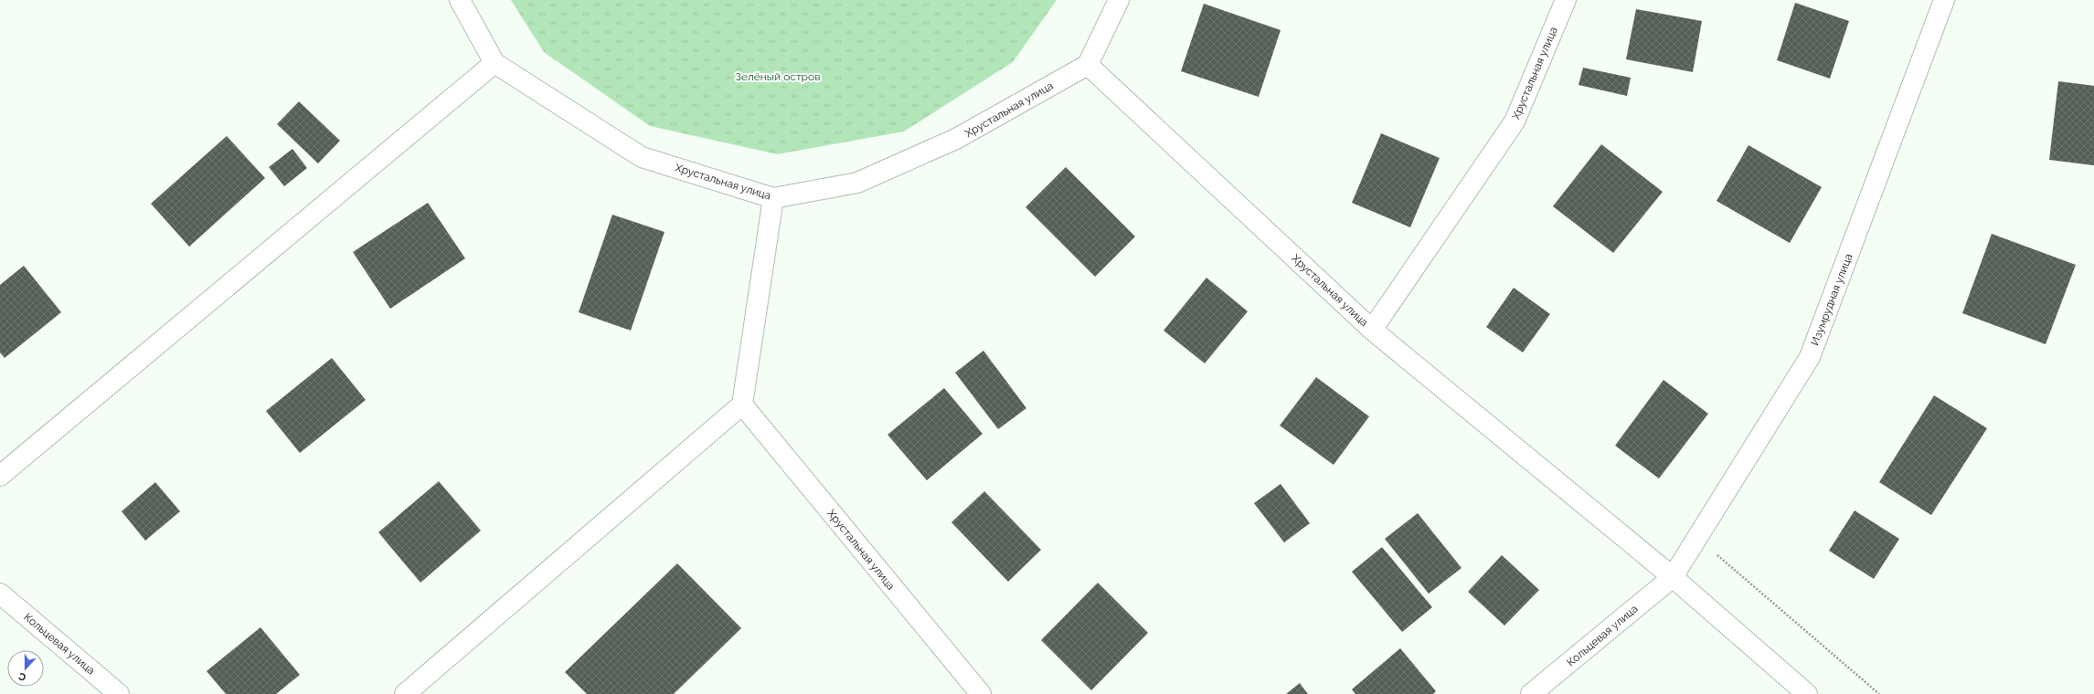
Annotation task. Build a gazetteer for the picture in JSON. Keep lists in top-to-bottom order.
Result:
{
  "streets": {
    "street": ["Хрустальная улица", "Изумрудная улица", "Кольцевая улица"]
  },
  "crossings": [
    ["Изумрудная улица", "Кольцевая улица"]
  ],
  "parks": ["Зелёный остров"],
  "north": "bottom"
}
